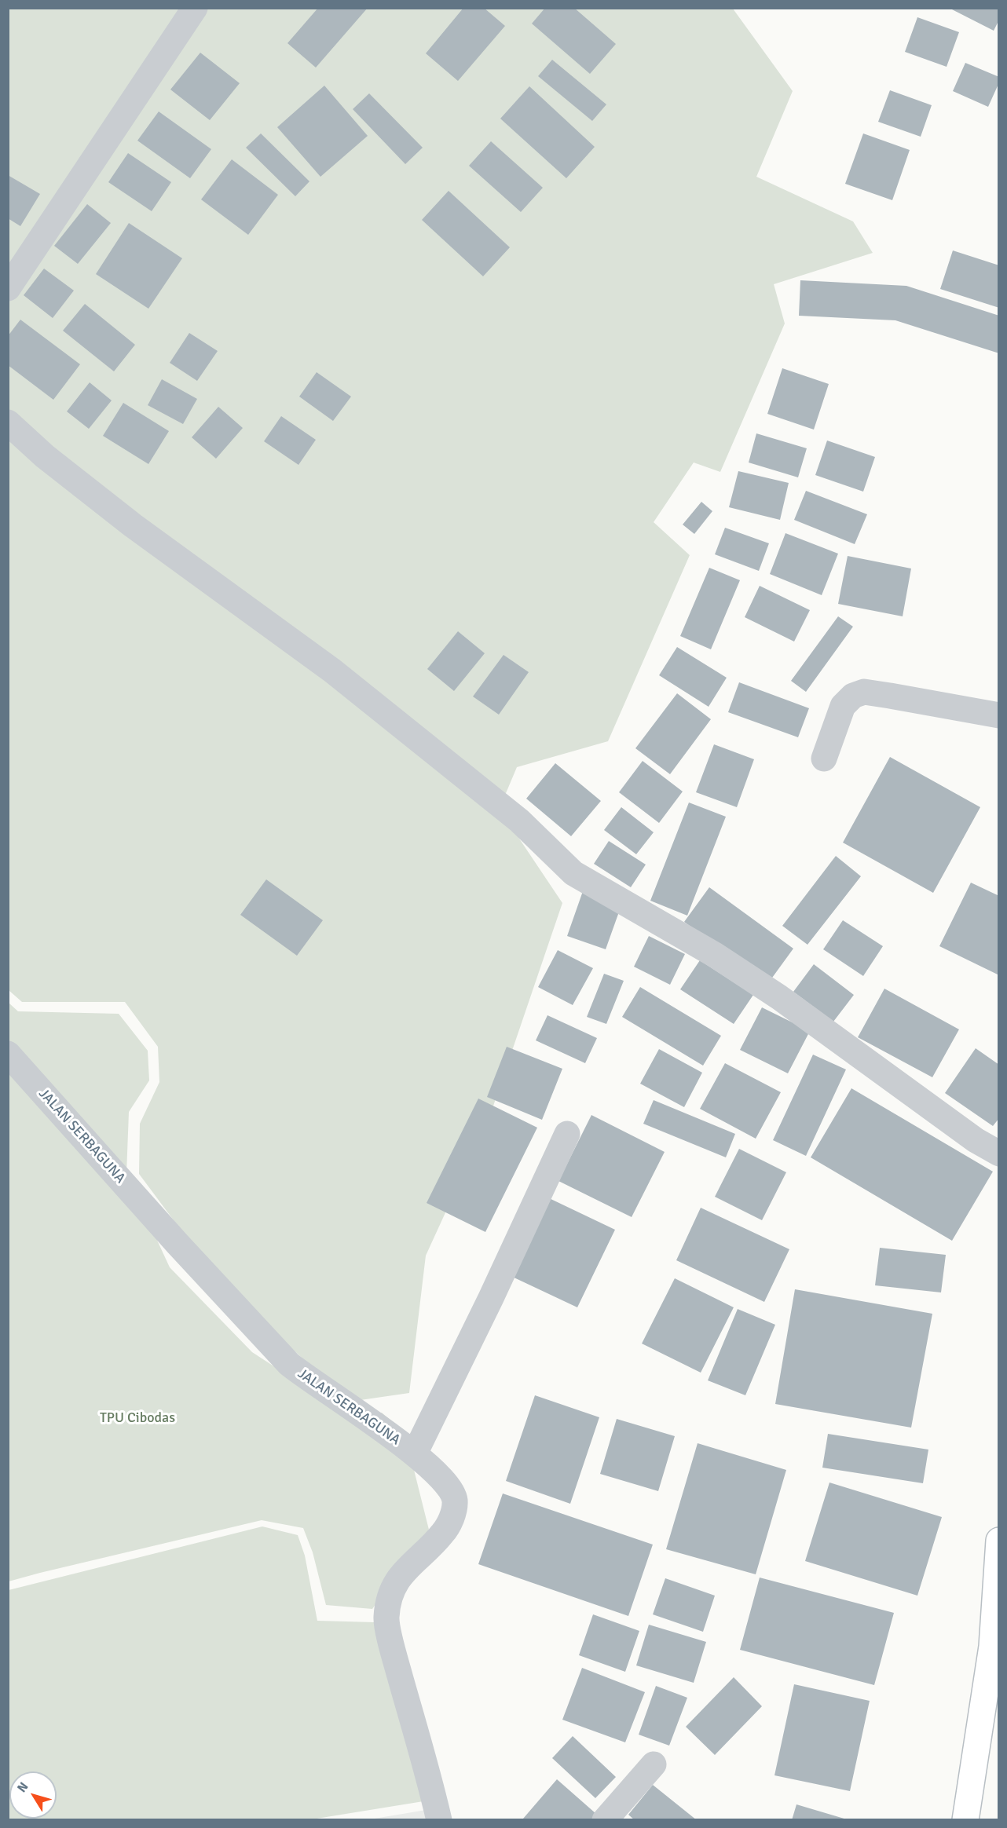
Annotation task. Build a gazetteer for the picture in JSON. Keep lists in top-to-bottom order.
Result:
{
  "streets": {
    "street": ["JALAN SERBAGUNA"]
  },
  "parks": ["TPU Cibodas"],
  "north": "top left"
}
